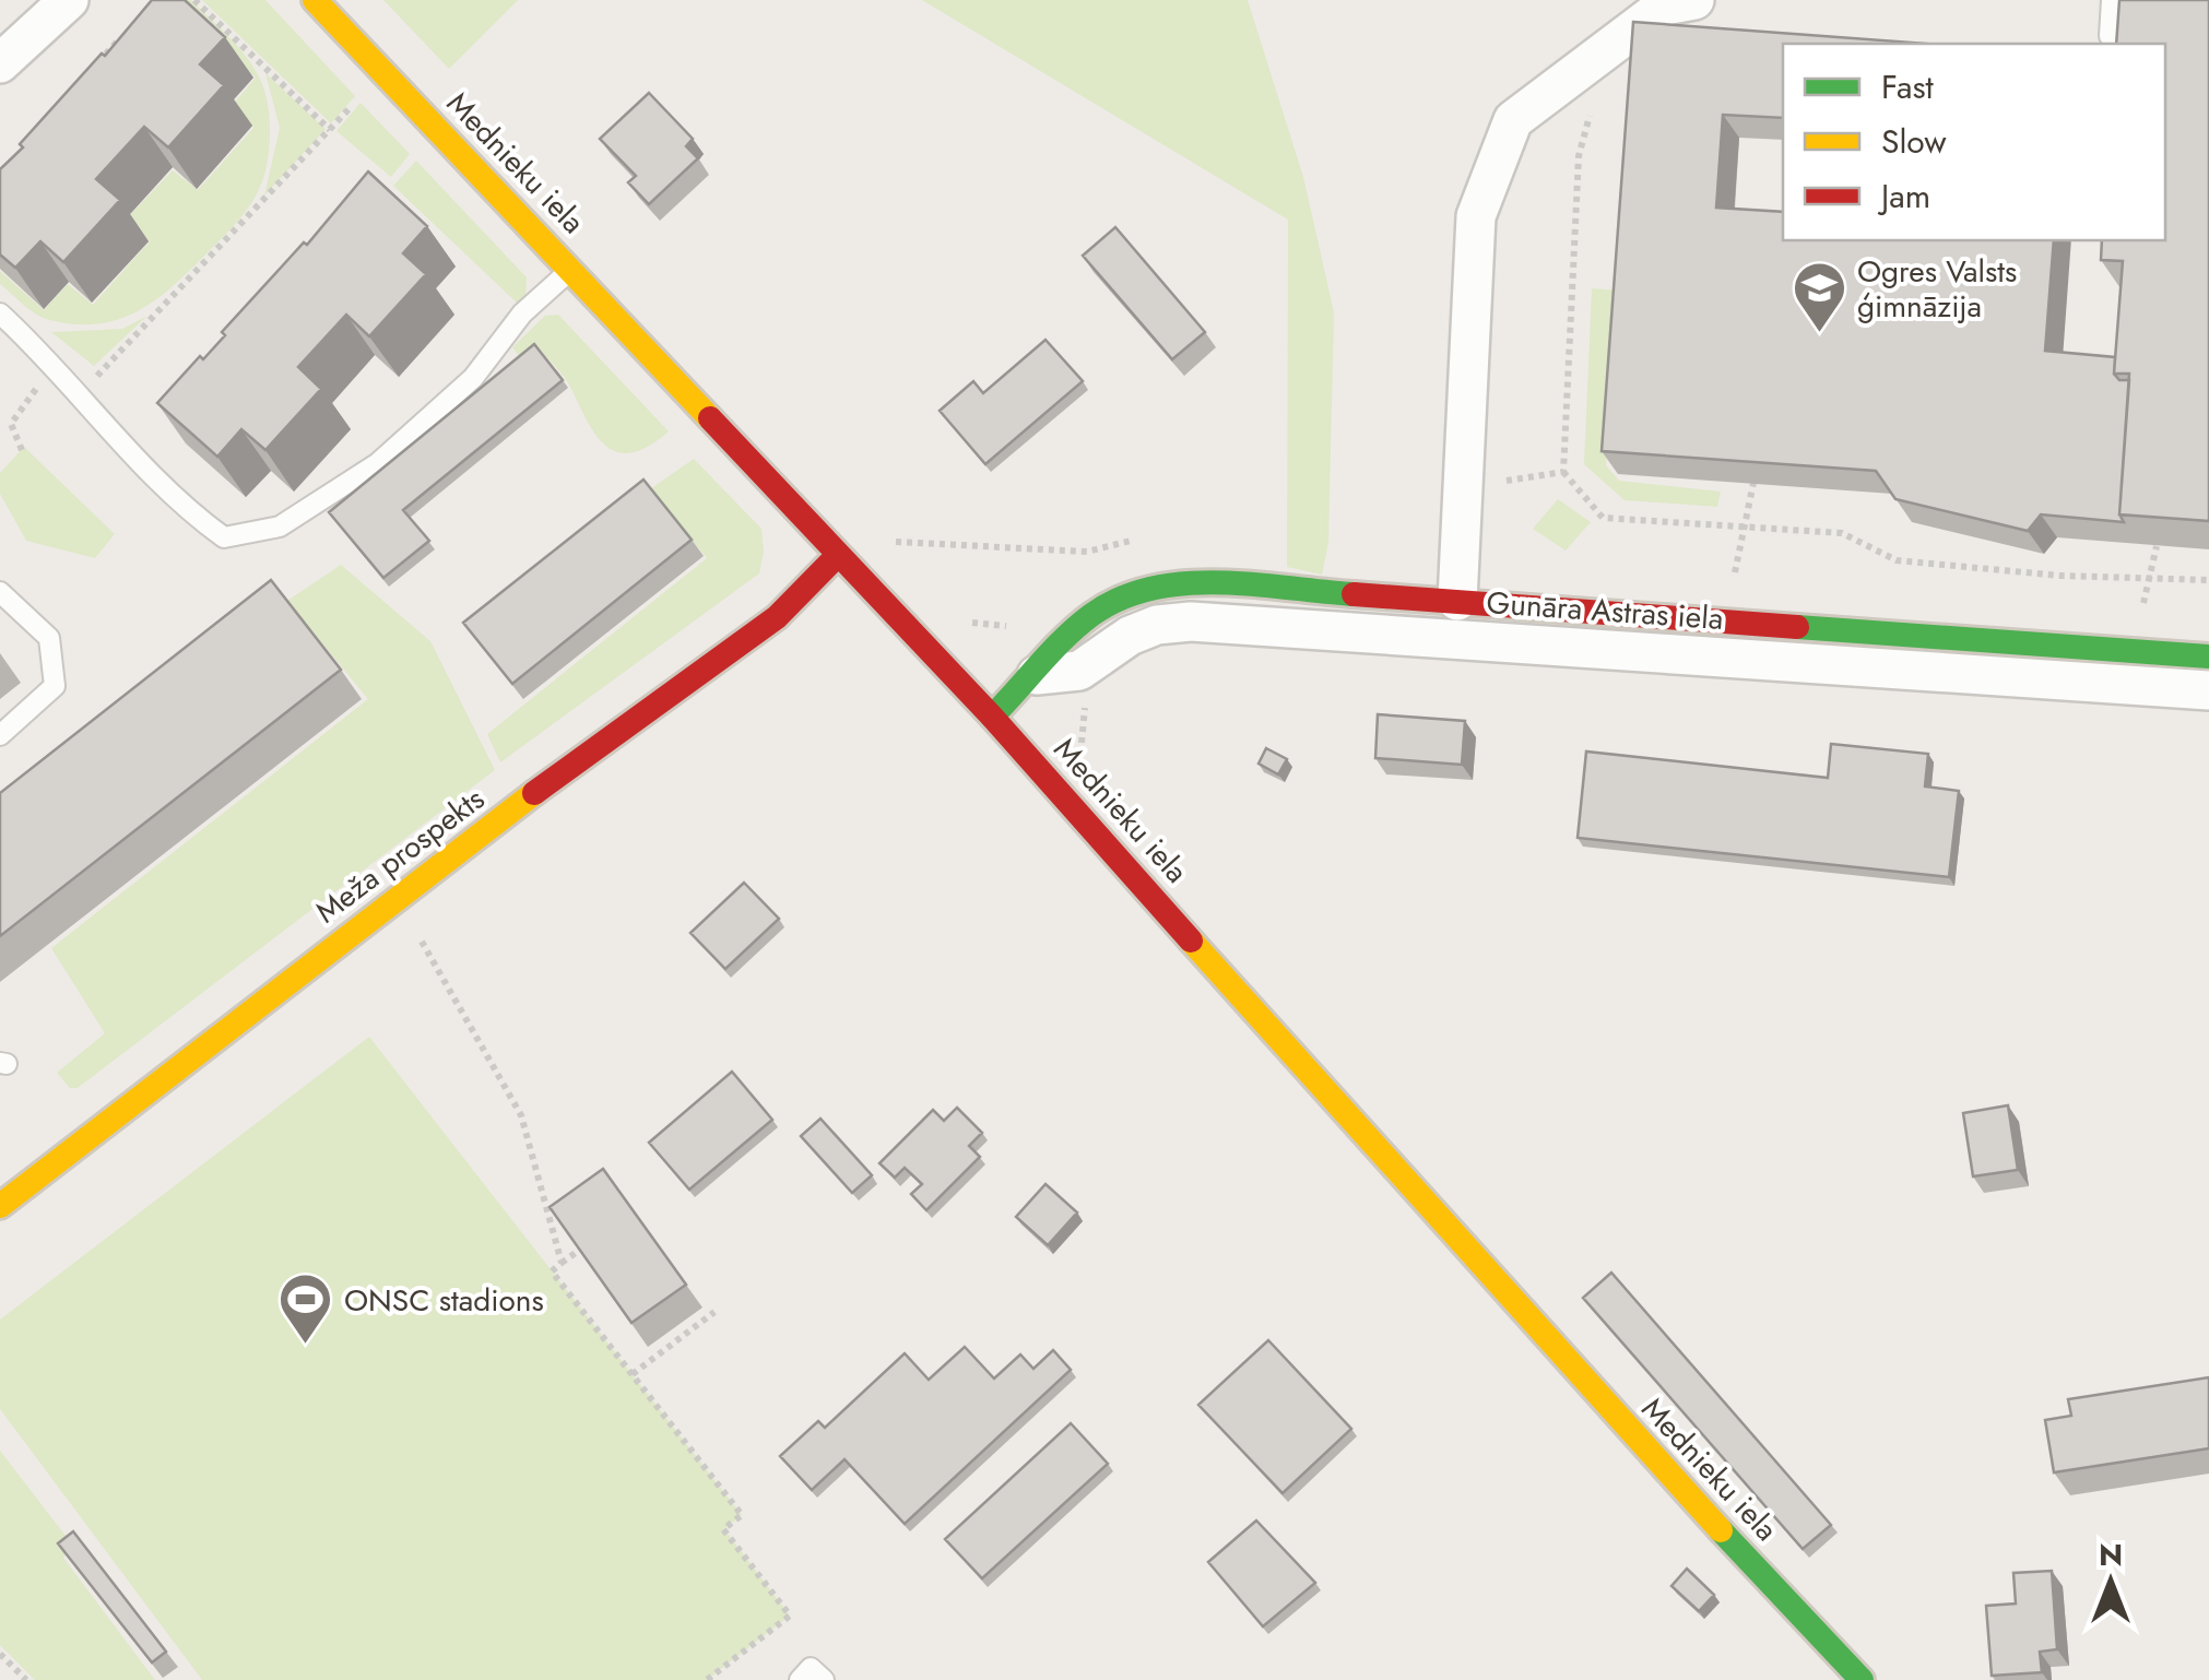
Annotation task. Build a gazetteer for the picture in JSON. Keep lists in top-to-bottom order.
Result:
{
  "streets": {
    "street": ["Mednieku iela", "Gunāra Astras iela", "Meža prospekts"]
  },
  "crossings": [
    ["Mednieku iela", "Gunāra Astras iela"],
    ["Mednieku iela", "Meža prospekts"]
  ],
  "places": {
    "school or university": ["Ogres Valsts ģimnāzija"],
    "sports": ["ONSC stadions"]
  },
  "legend": ["Fast", "Slow", "Jam"],
  "north": "top"
}
